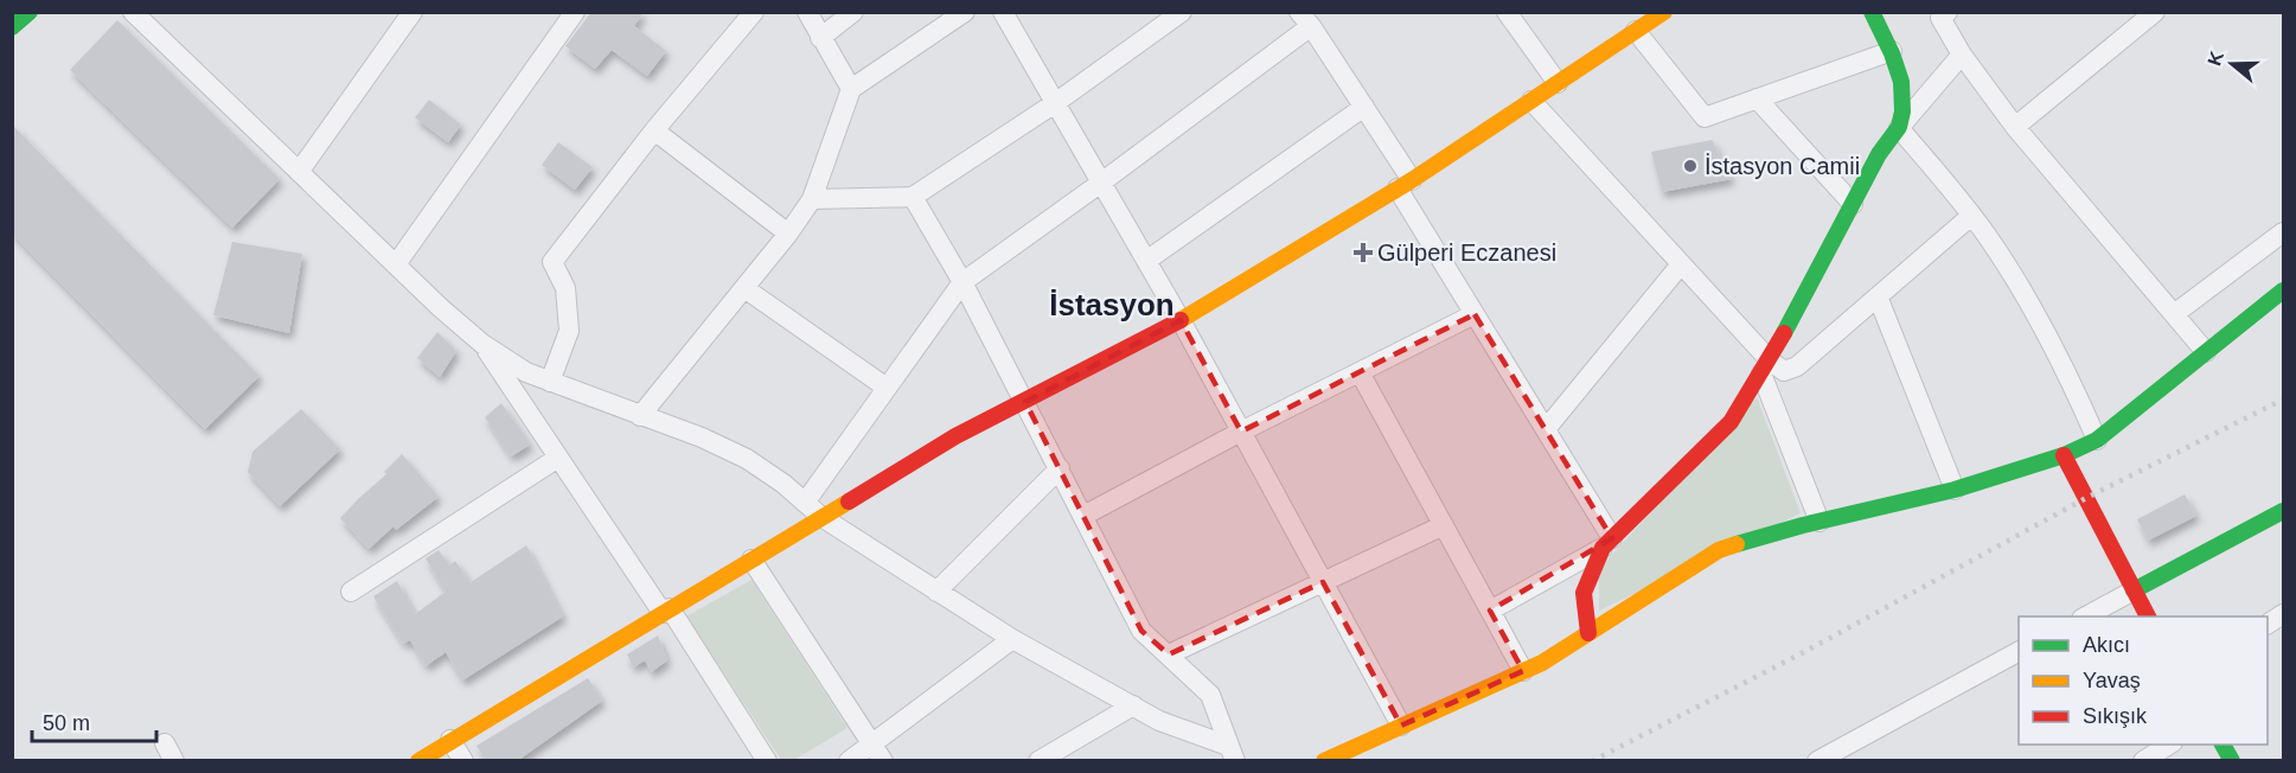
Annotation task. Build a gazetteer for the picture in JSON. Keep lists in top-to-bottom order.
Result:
{
  "districts": ["İstasyon"],
  "places": {
    "other": ["İstasyon Camii"],
    "health": ["Gülperi Eczanesi"]
  },
  "legend": ["Akıcı", "Yavaş", "Sıkışık"],
  "scale_bar": "50 m",
  "north": "left"
}
